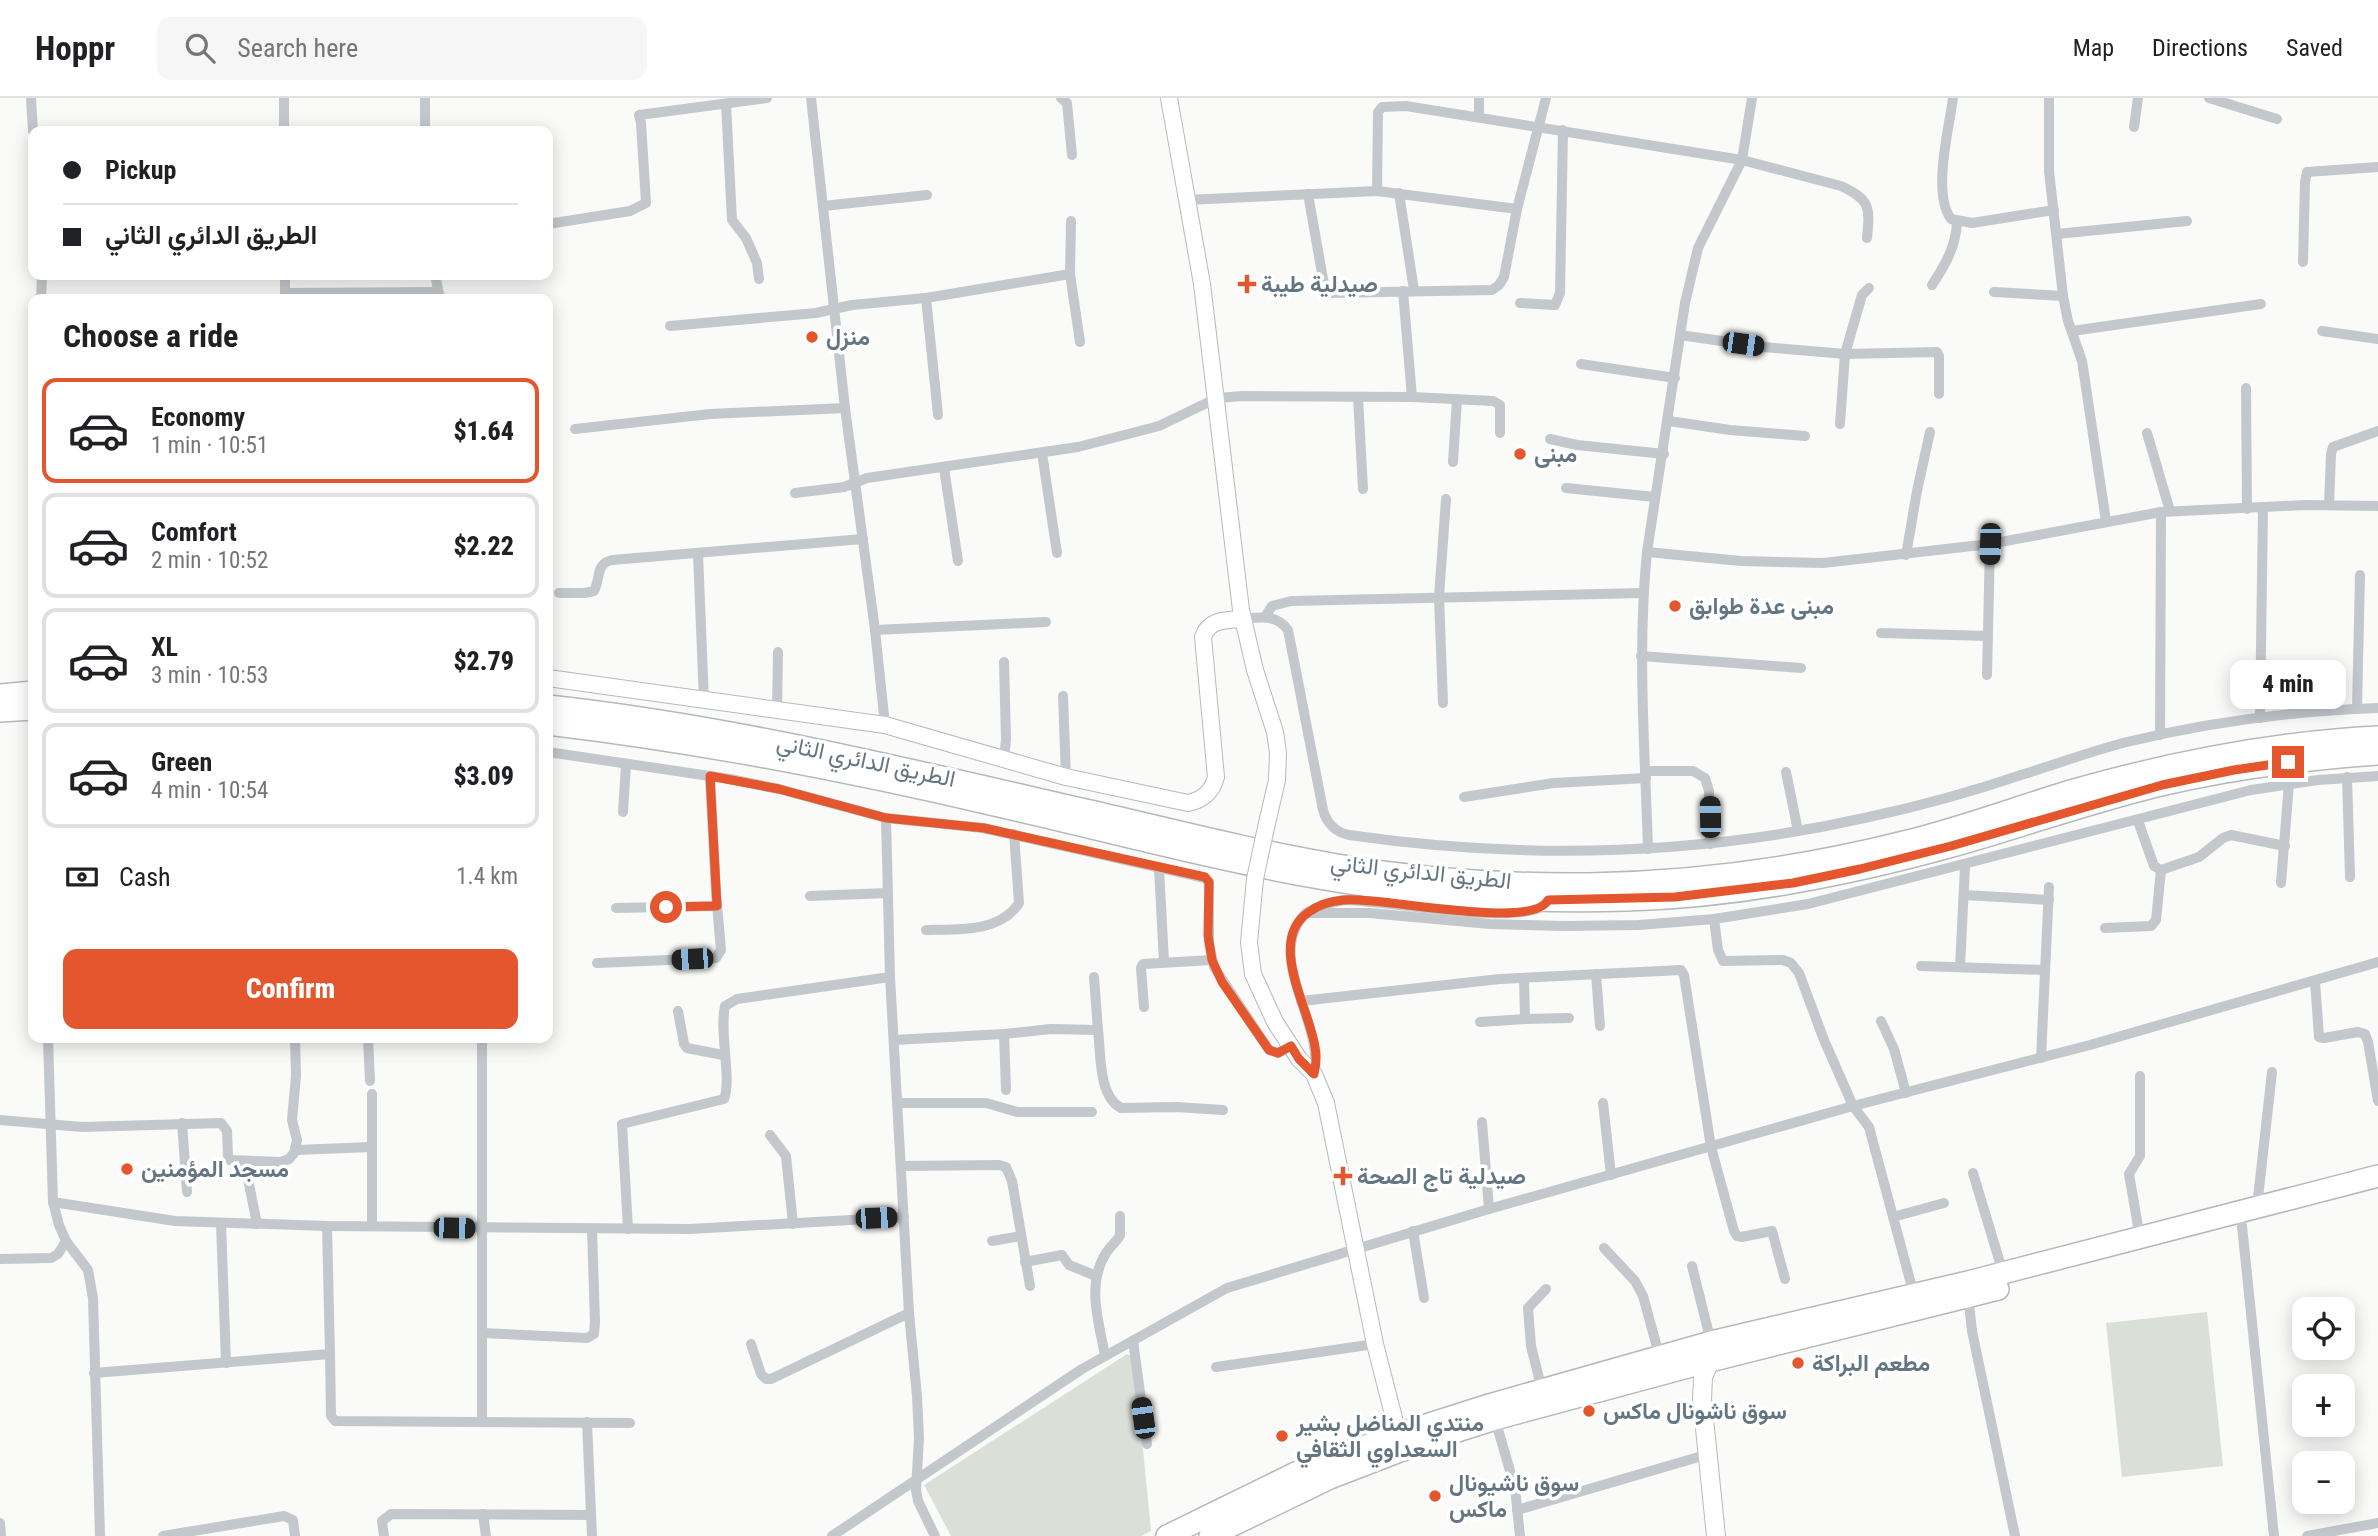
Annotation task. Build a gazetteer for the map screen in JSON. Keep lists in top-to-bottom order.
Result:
{
  "streets": {
    "highway": ["الطريق الدائري الثاني"]
  },
  "places": {
    "health": ["صيدلية طيبة", "صيدلية تاج الصحة"],
    "other": [
      "منزل",
      "مبنى",
      "مبنى عدة طوابق",
      "مسجد المؤمنين",
      "مطعم البراكة",
      "سوق ناشونال ماكس",
      "منتدي المناضل بشير السعداوي الثقافي",
      "سوق ناشيونال ماكس"
    ]
  },
  "page": {
    "header": "Hoppr",
    "search": "Search here",
    "nav": ["Map", "Directions", "Saved"],
    "banner": ["Pickup", "الطريق الدائري الثاني"],
    "heading": "Choose a ride",
    "list": [
      {
        "name": "Economy",
        "note": "1 min · 10:51",
        "value": "$1.64"
      },
      {
        "name": "Comfort",
        "note": "2 min · 10:52",
        "value": "$2.22"
      },
      {
        "name": "XL",
        "note": "3 min · 10:53",
        "value": "$2.79"
      },
      {
        "name": "Green",
        "note": "4 min · 10:54",
        "value": "$3.09"
      }
    ],
    "bubble": "4 min",
    "pay": ["Cash", "1.4 km"],
    "buttons": "Confirm",
    "map_buttons": ["+", "−"]
  }
}
